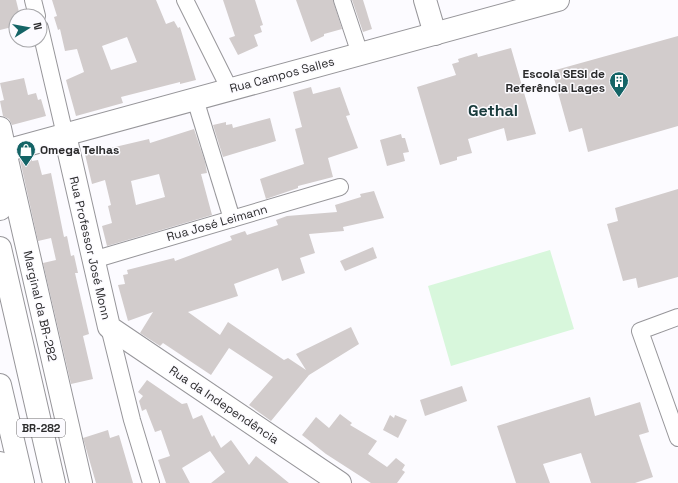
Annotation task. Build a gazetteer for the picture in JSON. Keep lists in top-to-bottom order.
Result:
{
  "streets": {
    "main road": [
      "Rua Campos Salles",
      "Rua Professor José Monn",
      "Marginal da BR-282",
      "Rua da Independência",
      "BR-282"
    ],
    "street": ["Rua José Leimann"]
  },
  "crossings": [
    ["Rua Campos Salles", "Rua Professor José Monn"],
    ["Rua Campos Salles", "Marginal da BR-282"],
    ["Rua José Leimann", "Rua Professor José Monn"],
    ["Rua Professor José Monn", "Rua da Independência"]
  ],
  "districts": ["Gethal"],
  "places": {
    "building": ["Escola SESI de Referência Lages"],
    "shop": ["Omega Telhas"]
  },
  "north": "right"
}
